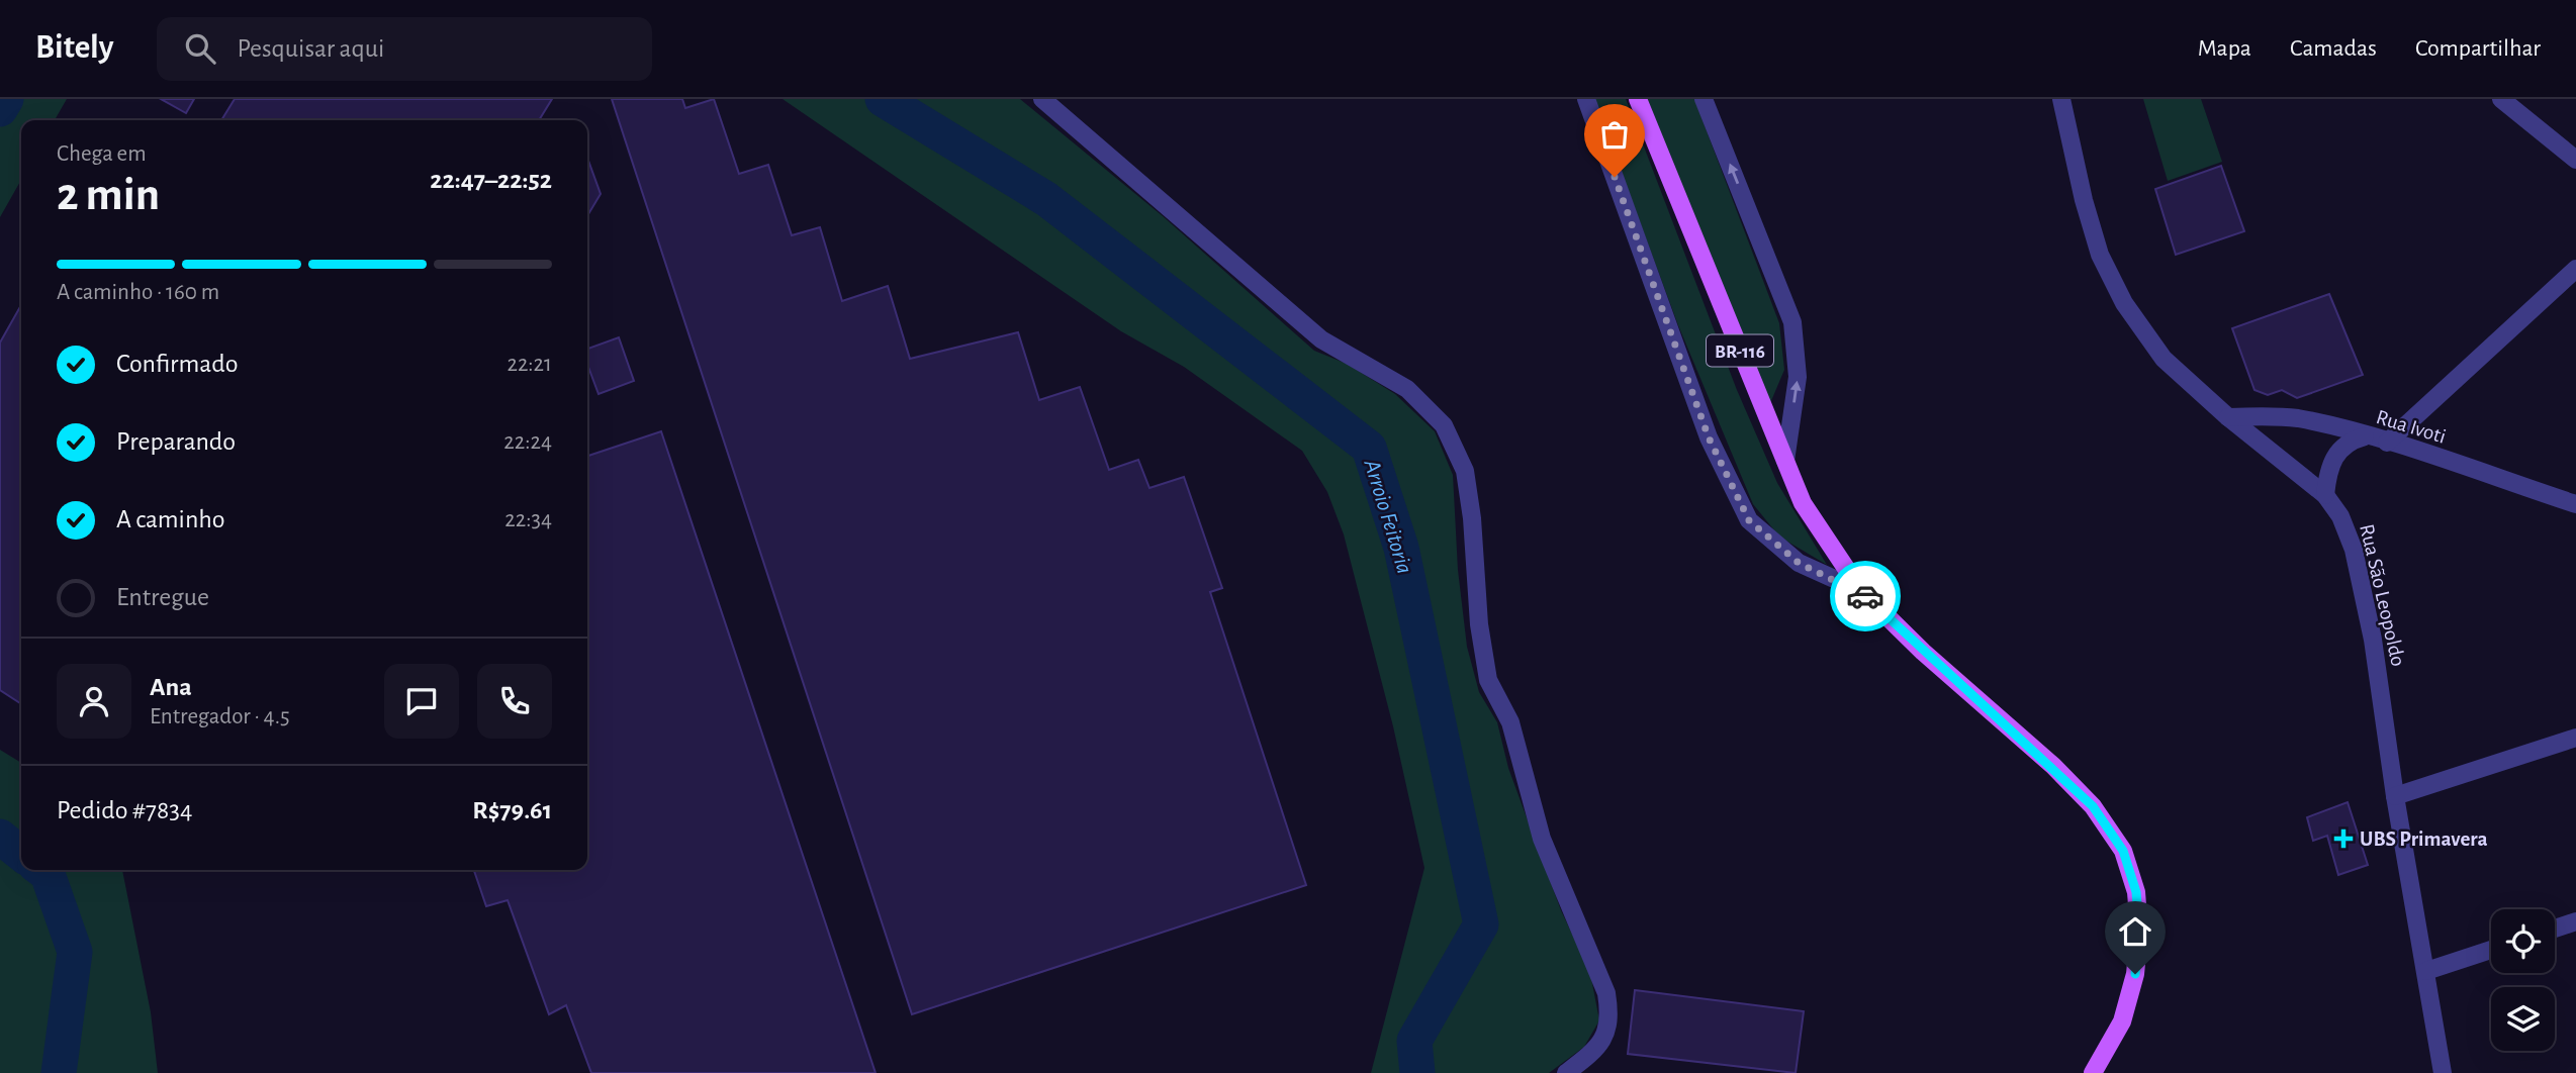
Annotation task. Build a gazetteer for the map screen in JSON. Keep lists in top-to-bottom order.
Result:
{
  "streets": {
    "main road": ["BR-116"],
    "street": ["Rua Ivoti", "Rua São Leopoldo"]
  },
  "crossings": [
    ["Rua Ivoti", "Rua São Leopoldo"]
  ],
  "water": ["Arroio Feitoria"],
  "places": {
    "health": ["UBS Primavera"]
  },
  "page": {
    "header": "Bitely",
    "search": "Pesquisar aqui",
    "nav": ["Mapa", "Camadas", "Compartilhar"],
    "heading": ["2 min", "Chega em", "22:47–22:52"],
    "panel": [
      "Ana",
      "Entregador · 4.5",
      "Pedido #7834",
      "R$79.61"
    ],
    "bar": "A caminho · 160 m",
    "list": [
      ["Confirmado", "22:21"],
      ["Preparando", "22:24"],
      ["A caminho", "22:34"],
      "Entregue"
    ]
  }
}
